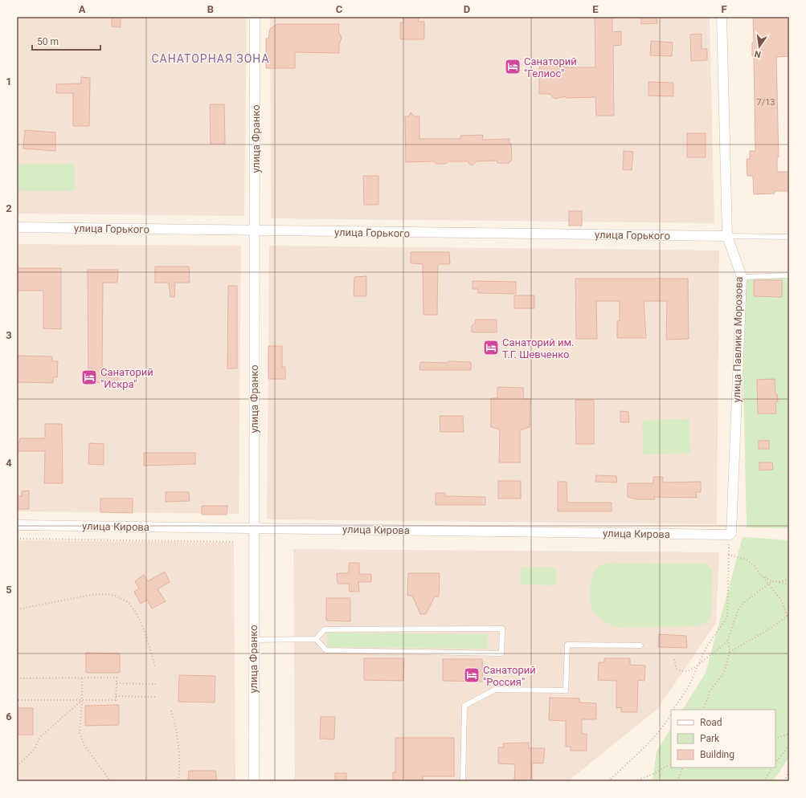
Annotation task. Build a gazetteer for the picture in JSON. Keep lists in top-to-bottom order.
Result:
{
  "streets": {
    "street": [
      "улица Франко",
      "улица Горького",
      "улица Павлика Морозова",
      "улица Кирова"
    ]
  },
  "crossings": [
    ["улица Франко", "улица Горького"],
    ["улица Франко", "улица Кирова"],
    ["улица Горького", "улица Павлика Морозова"],
    ["улица Павлика Морозова", "улица Кирова"]
  ],
  "districts": ["САНАТОРНАЯ ЗОНА"],
  "places": {
    "hotel": [
      "Санаторий \"Гелиос\"",
      "Санаторий им. Т.Г. Шевченко",
      "Санаторий \"Искра\"",
      "Санаторий \"Россия\""
    ]
  },
  "house_numbers": ["7/13"],
  "legend": ["Road", "Park", "Building"],
  "scale_bar": "50 m",
  "north": "bottom",
  "grid": {
    "columns": [
      "A",
      "B",
      "C",
      "D",
      "E",
      "F"
    ],
    "rows": [
      "1",
      "2",
      "3",
      "4",
      "5",
      "6"
    ]
  }
}
